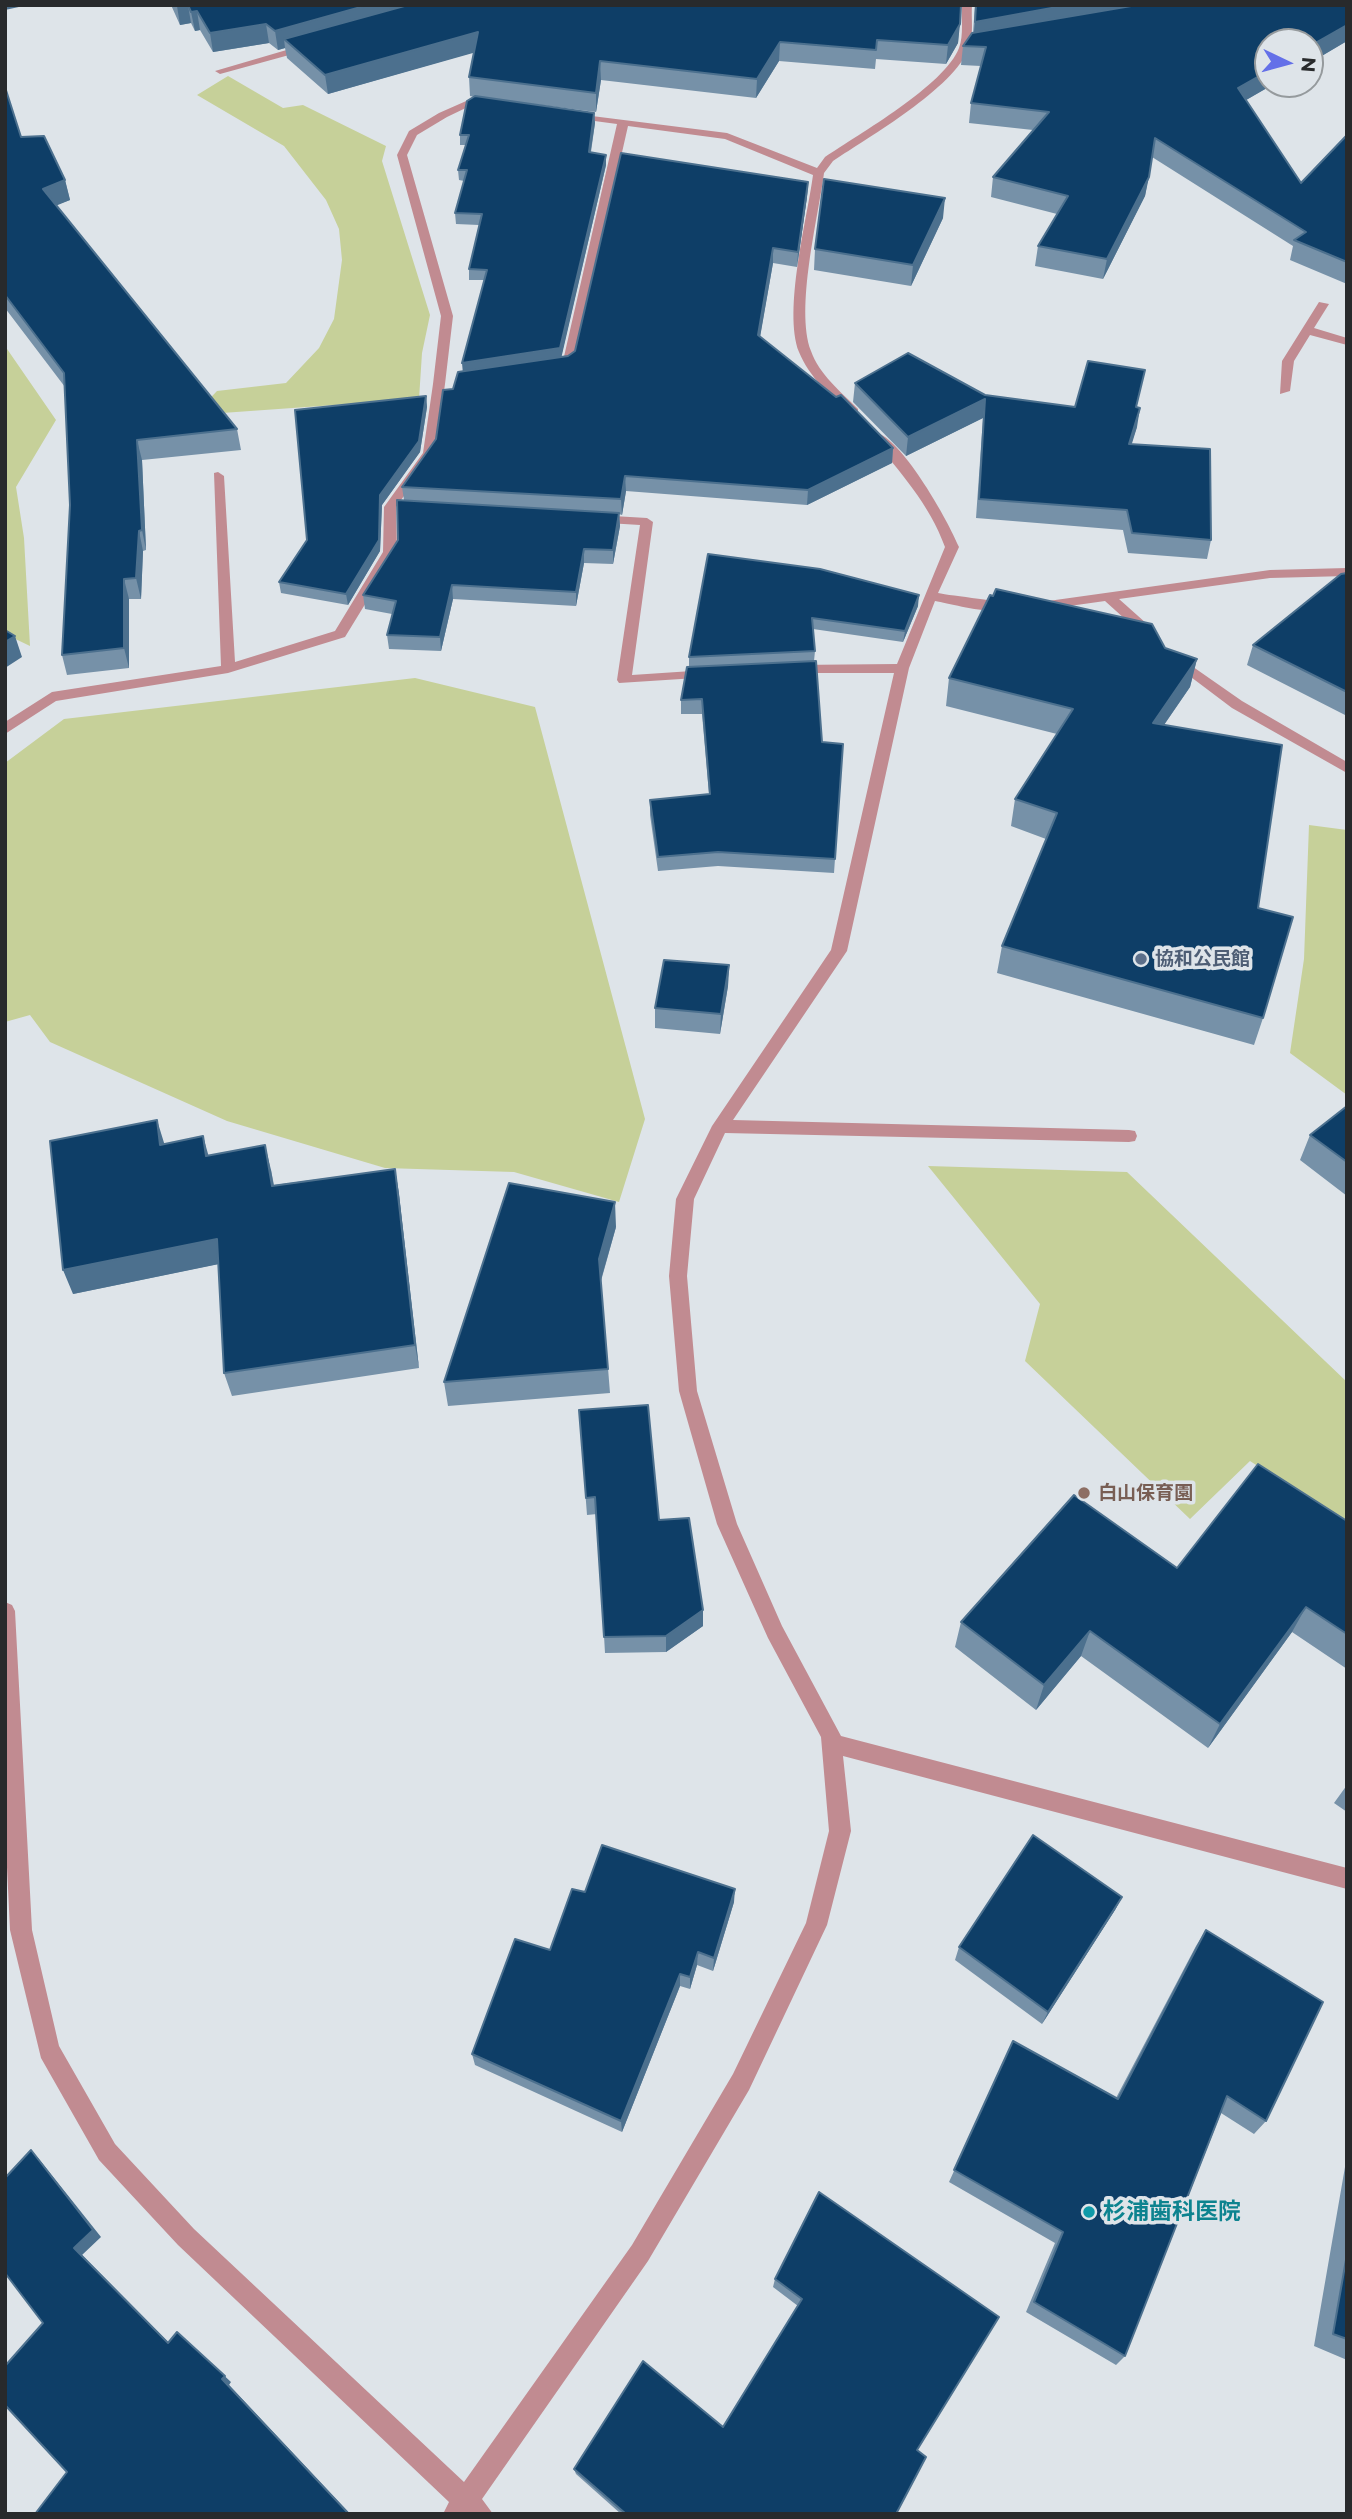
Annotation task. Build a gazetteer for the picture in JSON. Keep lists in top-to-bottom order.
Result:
{
  "places": ["協和公民館", "白山保育園", "杉浦歯科医院"],
  "north": "right"
}
